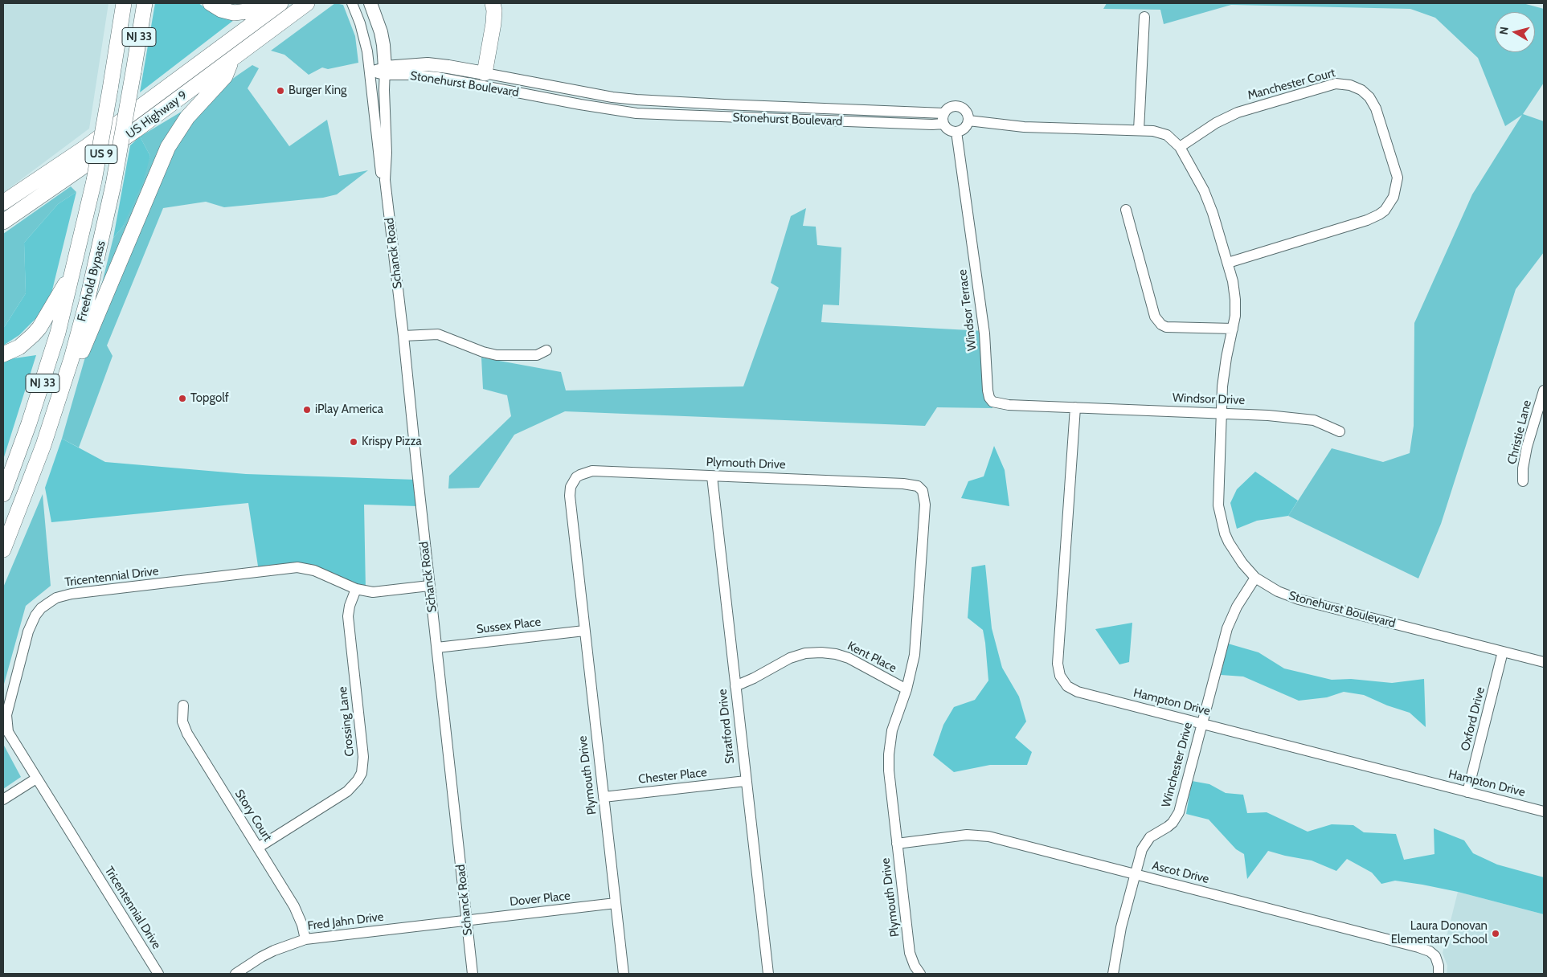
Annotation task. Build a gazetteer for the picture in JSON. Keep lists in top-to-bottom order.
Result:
{
  "streets": {
    "highway": [
      "NJ 33",
      "US Highway 9",
      "US 9",
      "Freehold Bypass"
    ],
    "main road": ["Stonehurst Boulevard", "Schanck Road"],
    "street": [
      "Manchester Court",
      "Windsor Terrace",
      "Windsor Drive",
      "Christie Lane",
      "Plymouth Drive",
      "Tricentennial Drive",
      "Sussex Place",
      "Kent Place",
      "Hampton Drive",
      "Oxford Drive",
      "Crossing Lane",
      "Stratford Drive",
      "Winchester Drive",
      "Chester Place",
      "Story Court",
      "Ascot Drive",
      "Dover Place",
      "Fred Jahn Drive"
    ]
  },
  "crossings": [
    ["Stonehurst Boulevard", "Manchester Court"],
    ["Stonehurst Boulevard", "Schanck Road"],
    ["Stonehurst Boulevard", "Windsor Terrace"],
    ["Stonehurst Boulevard", "Windsor Drive"],
    ["Stonehurst Boulevard", "Oxford Drive"],
    ["Stonehurst Boulevard", "Winchester Drive"],
    ["Schanck Road", "Tricentennial Drive"],
    ["Schanck Road", "Sussex Place"],
    ["Schanck Road", "Dover Place"],
    ["Schanck Road", "Fred Jahn Drive"],
    ["Windsor Terrace", "Windsor Drive"],
    ["Windsor Terrace", "Hampton Drive"],
    ["Windsor Drive", "Hampton Drive"],
    ["Plymouth Drive", "Sussex Place"],
    ["Plymouth Drive", "Kent Place"],
    ["Plymouth Drive", "Stratford Drive"],
    ["Plymouth Drive", "Chester Place"],
    ["Plymouth Drive", "Ascot Drive"],
    ["Plymouth Drive", "Dover Place"],
    ["Tricentennial Drive", "Crossing Lane"],
    ["Kent Place", "Stratford Drive"],
    ["Hampton Drive", "Oxford Drive"],
    ["Hampton Drive", "Winchester Drive"],
    ["Crossing Lane", "Story Court"],
    ["Stratford Drive", "Chester Place"],
    ["Winchester Drive", "Ascot Drive"],
    ["Story Court", "Fred Jahn Drive"],
    ["Dover Place", "Fred Jahn Drive"]
  ],
  "places": [
    "Burger King",
    "Topgolf",
    "iPlay America",
    "Krispy Pizza",
    "Laura Donovan Elementary School"
  ],
  "north": "left"
}
